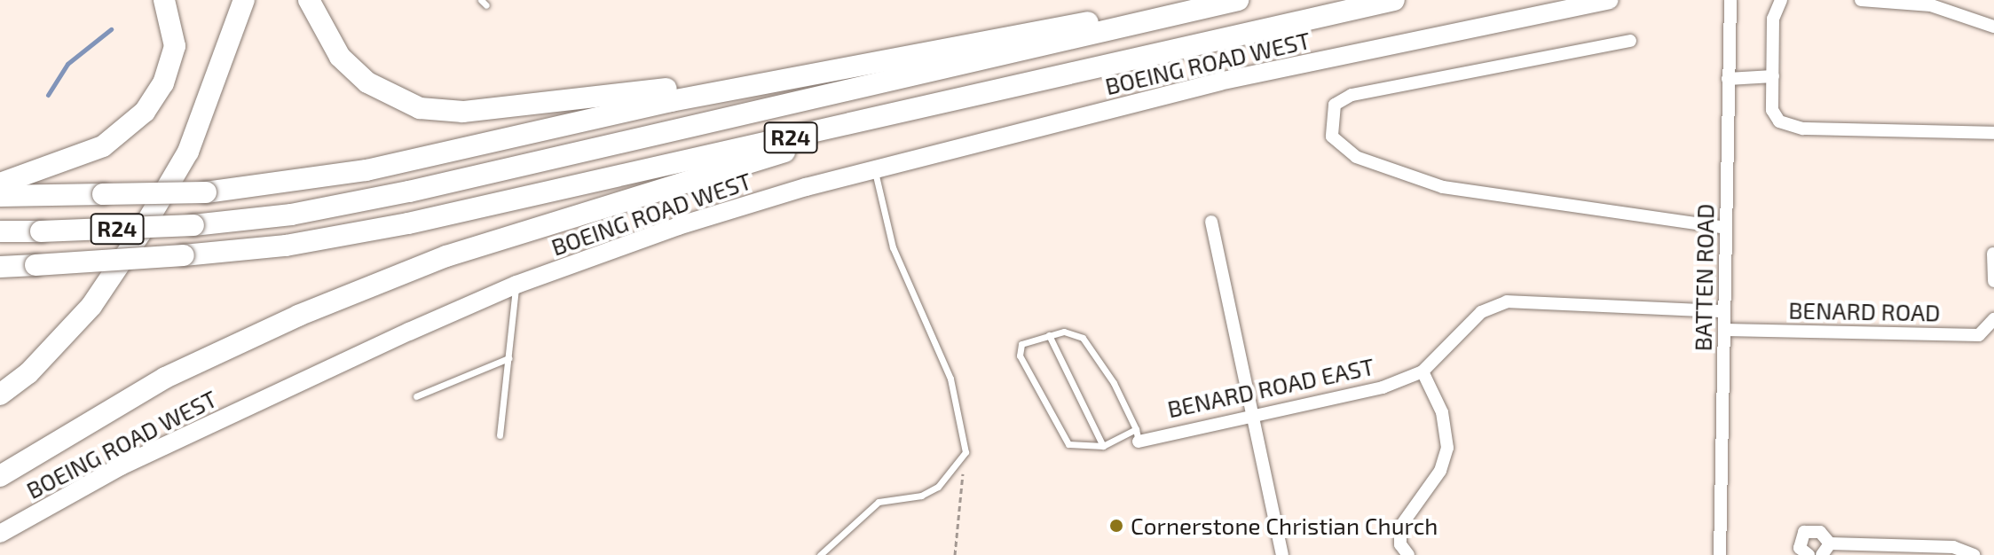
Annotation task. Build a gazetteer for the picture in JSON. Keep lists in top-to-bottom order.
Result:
{
  "streets": {
    "highway": ["R24"],
    "main road": ["BOEING ROAD WEST"],
    "street": ["BATTEN ROAD", "BENARD ROAD", "BENARD ROAD EAST"]
  },
  "crossings": [
    ["BATTEN ROAD", "BENARD ROAD"],
    ["BATTEN ROAD", "BENARD ROAD EAST"]
  ],
  "places": ["Cornerstone Christian Church"]
}
